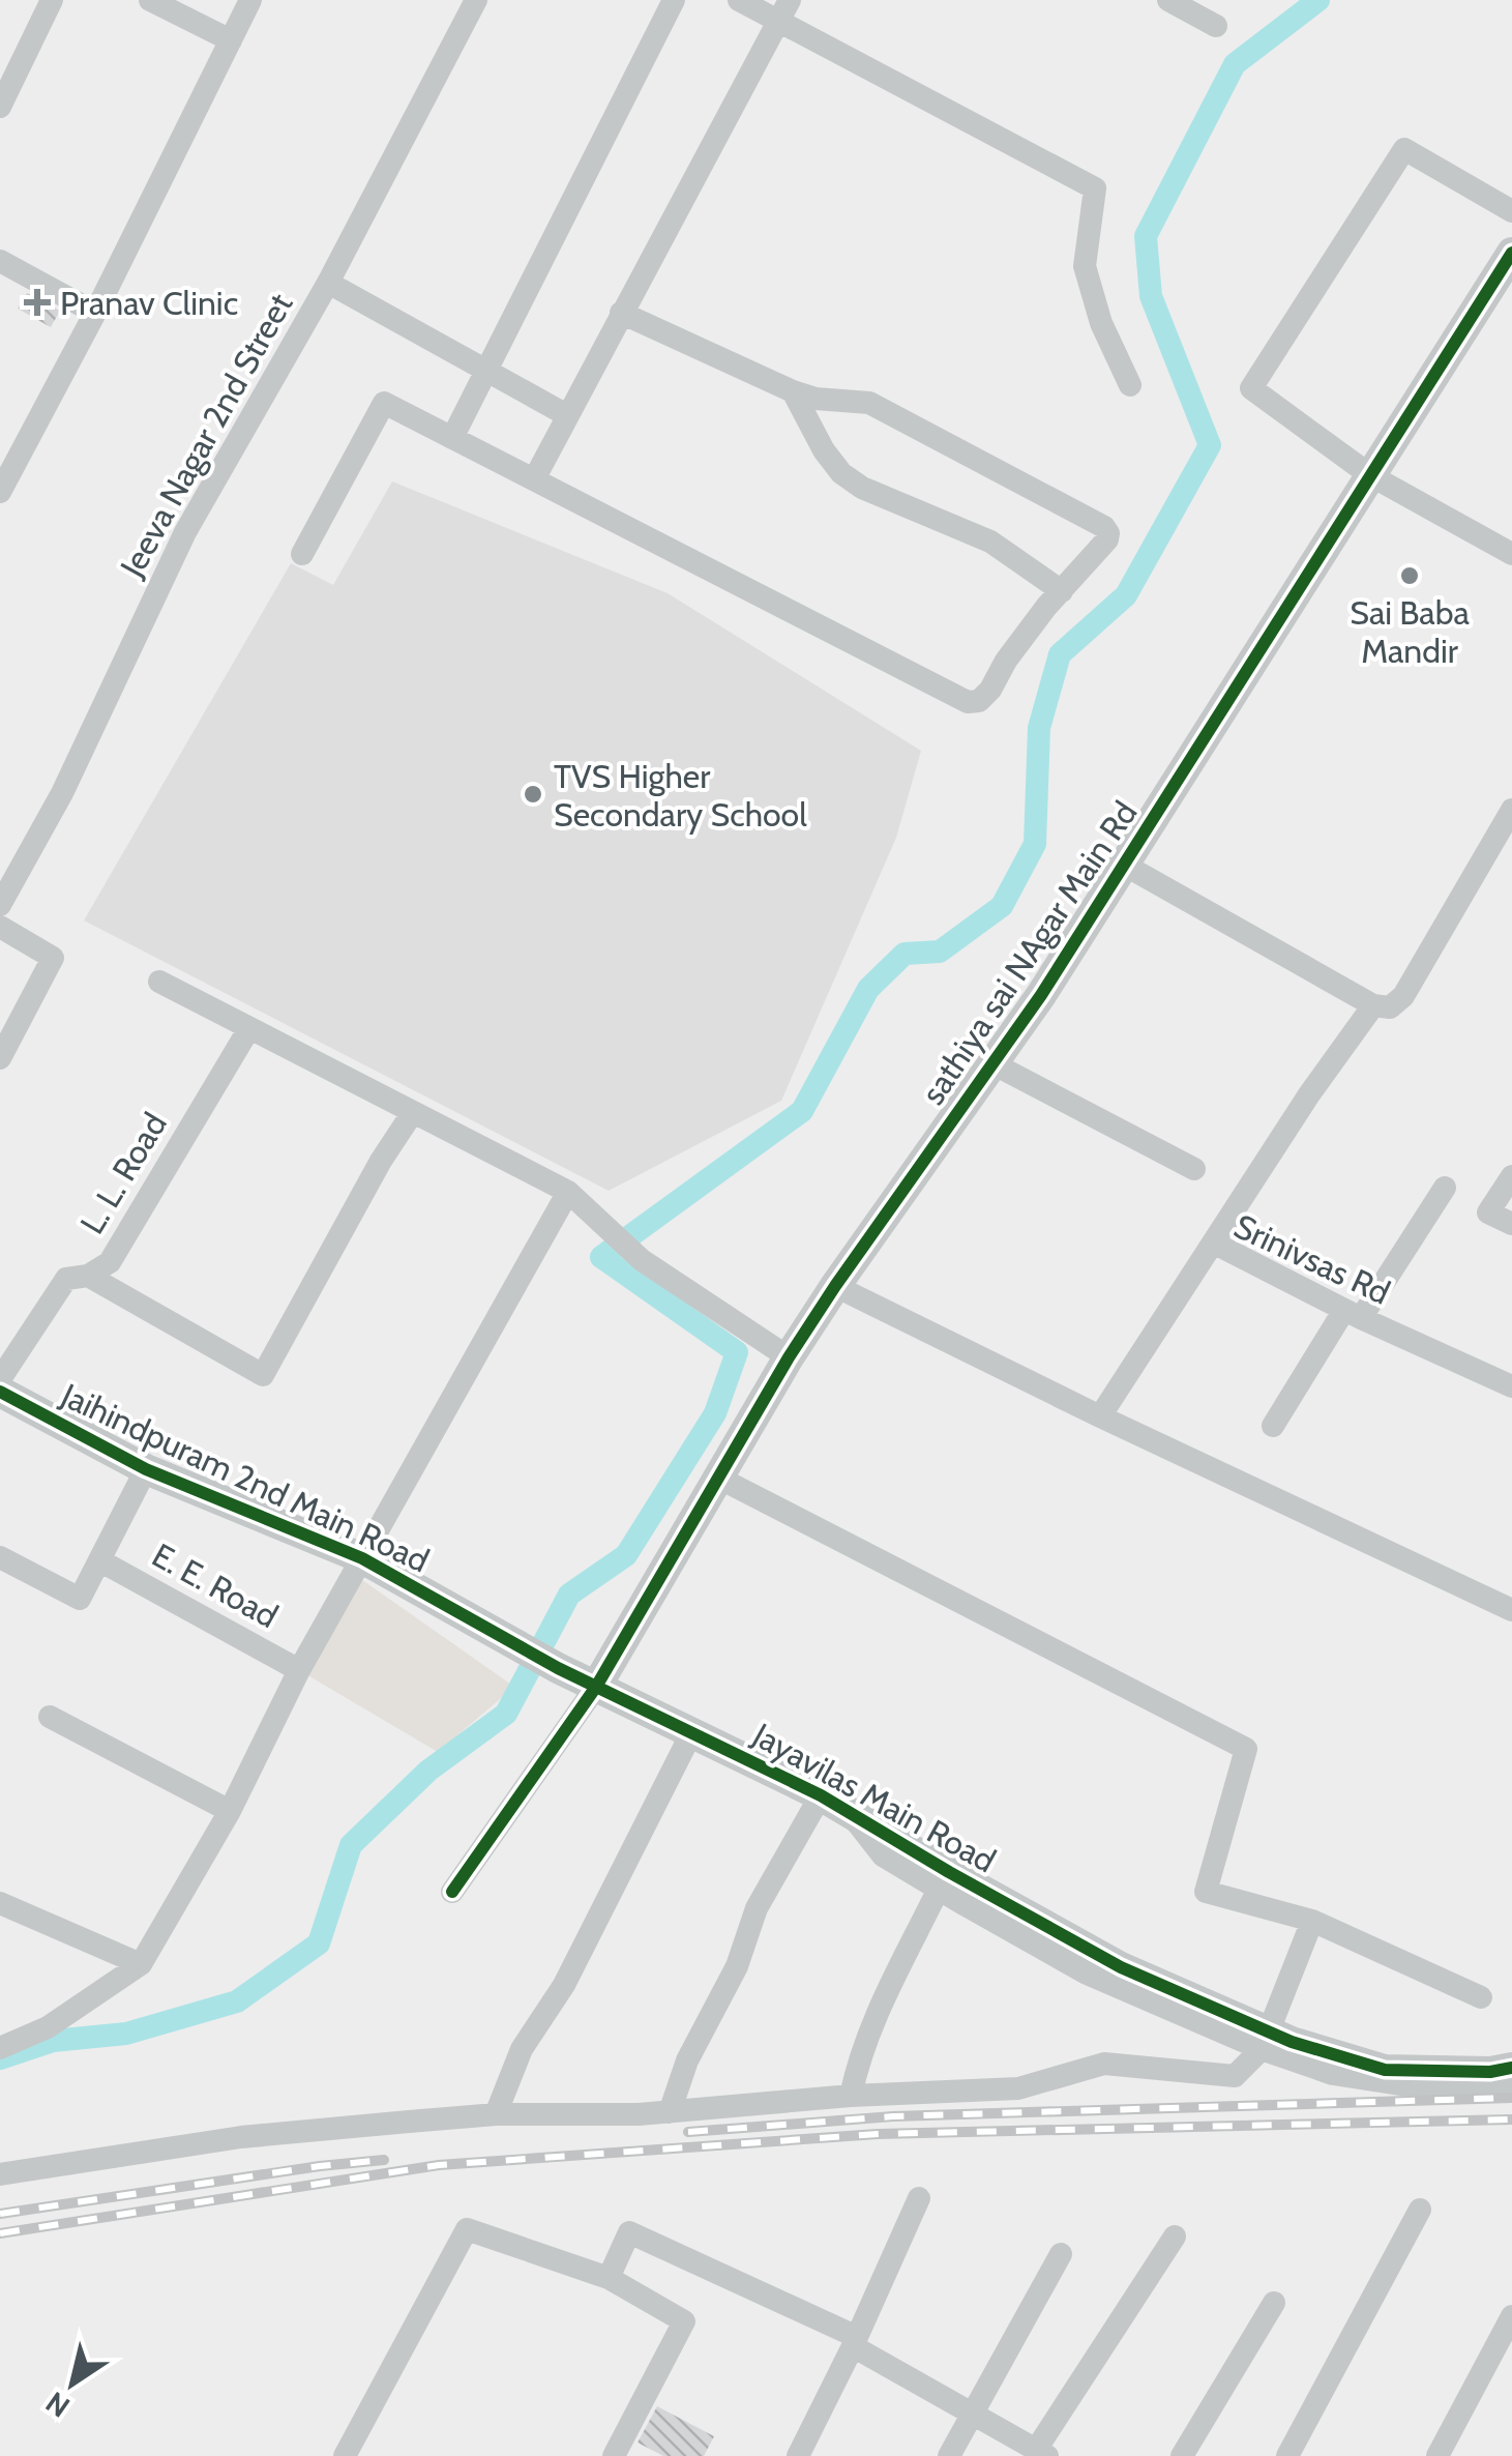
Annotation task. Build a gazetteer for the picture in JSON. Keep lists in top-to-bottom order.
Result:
{
  "streets": {
    "street": [
      "Jeeva Nagar 2nd Street",
      "sathiya sai NAgar Main Rd",
      "L. L. Road",
      "Srinivsas Rd",
      "Jaihindpuram 2nd Main Road",
      "E. E. Road",
      "Jayavilas Main Road"
    ]
  },
  "crossings": [
    ["sathiya sai NAgar Main Rd", "Jayavilas Main Road"],
    ["Jaihindpuram 2nd Main Road", "Jayavilas Main Road"]
  ],
  "places": {
    "health": ["Pranav Clinic"],
    "other": ["Sai Baba Mandir", "TVS Higher Secondary School"]
  },
  "north": "bottom left"
}
